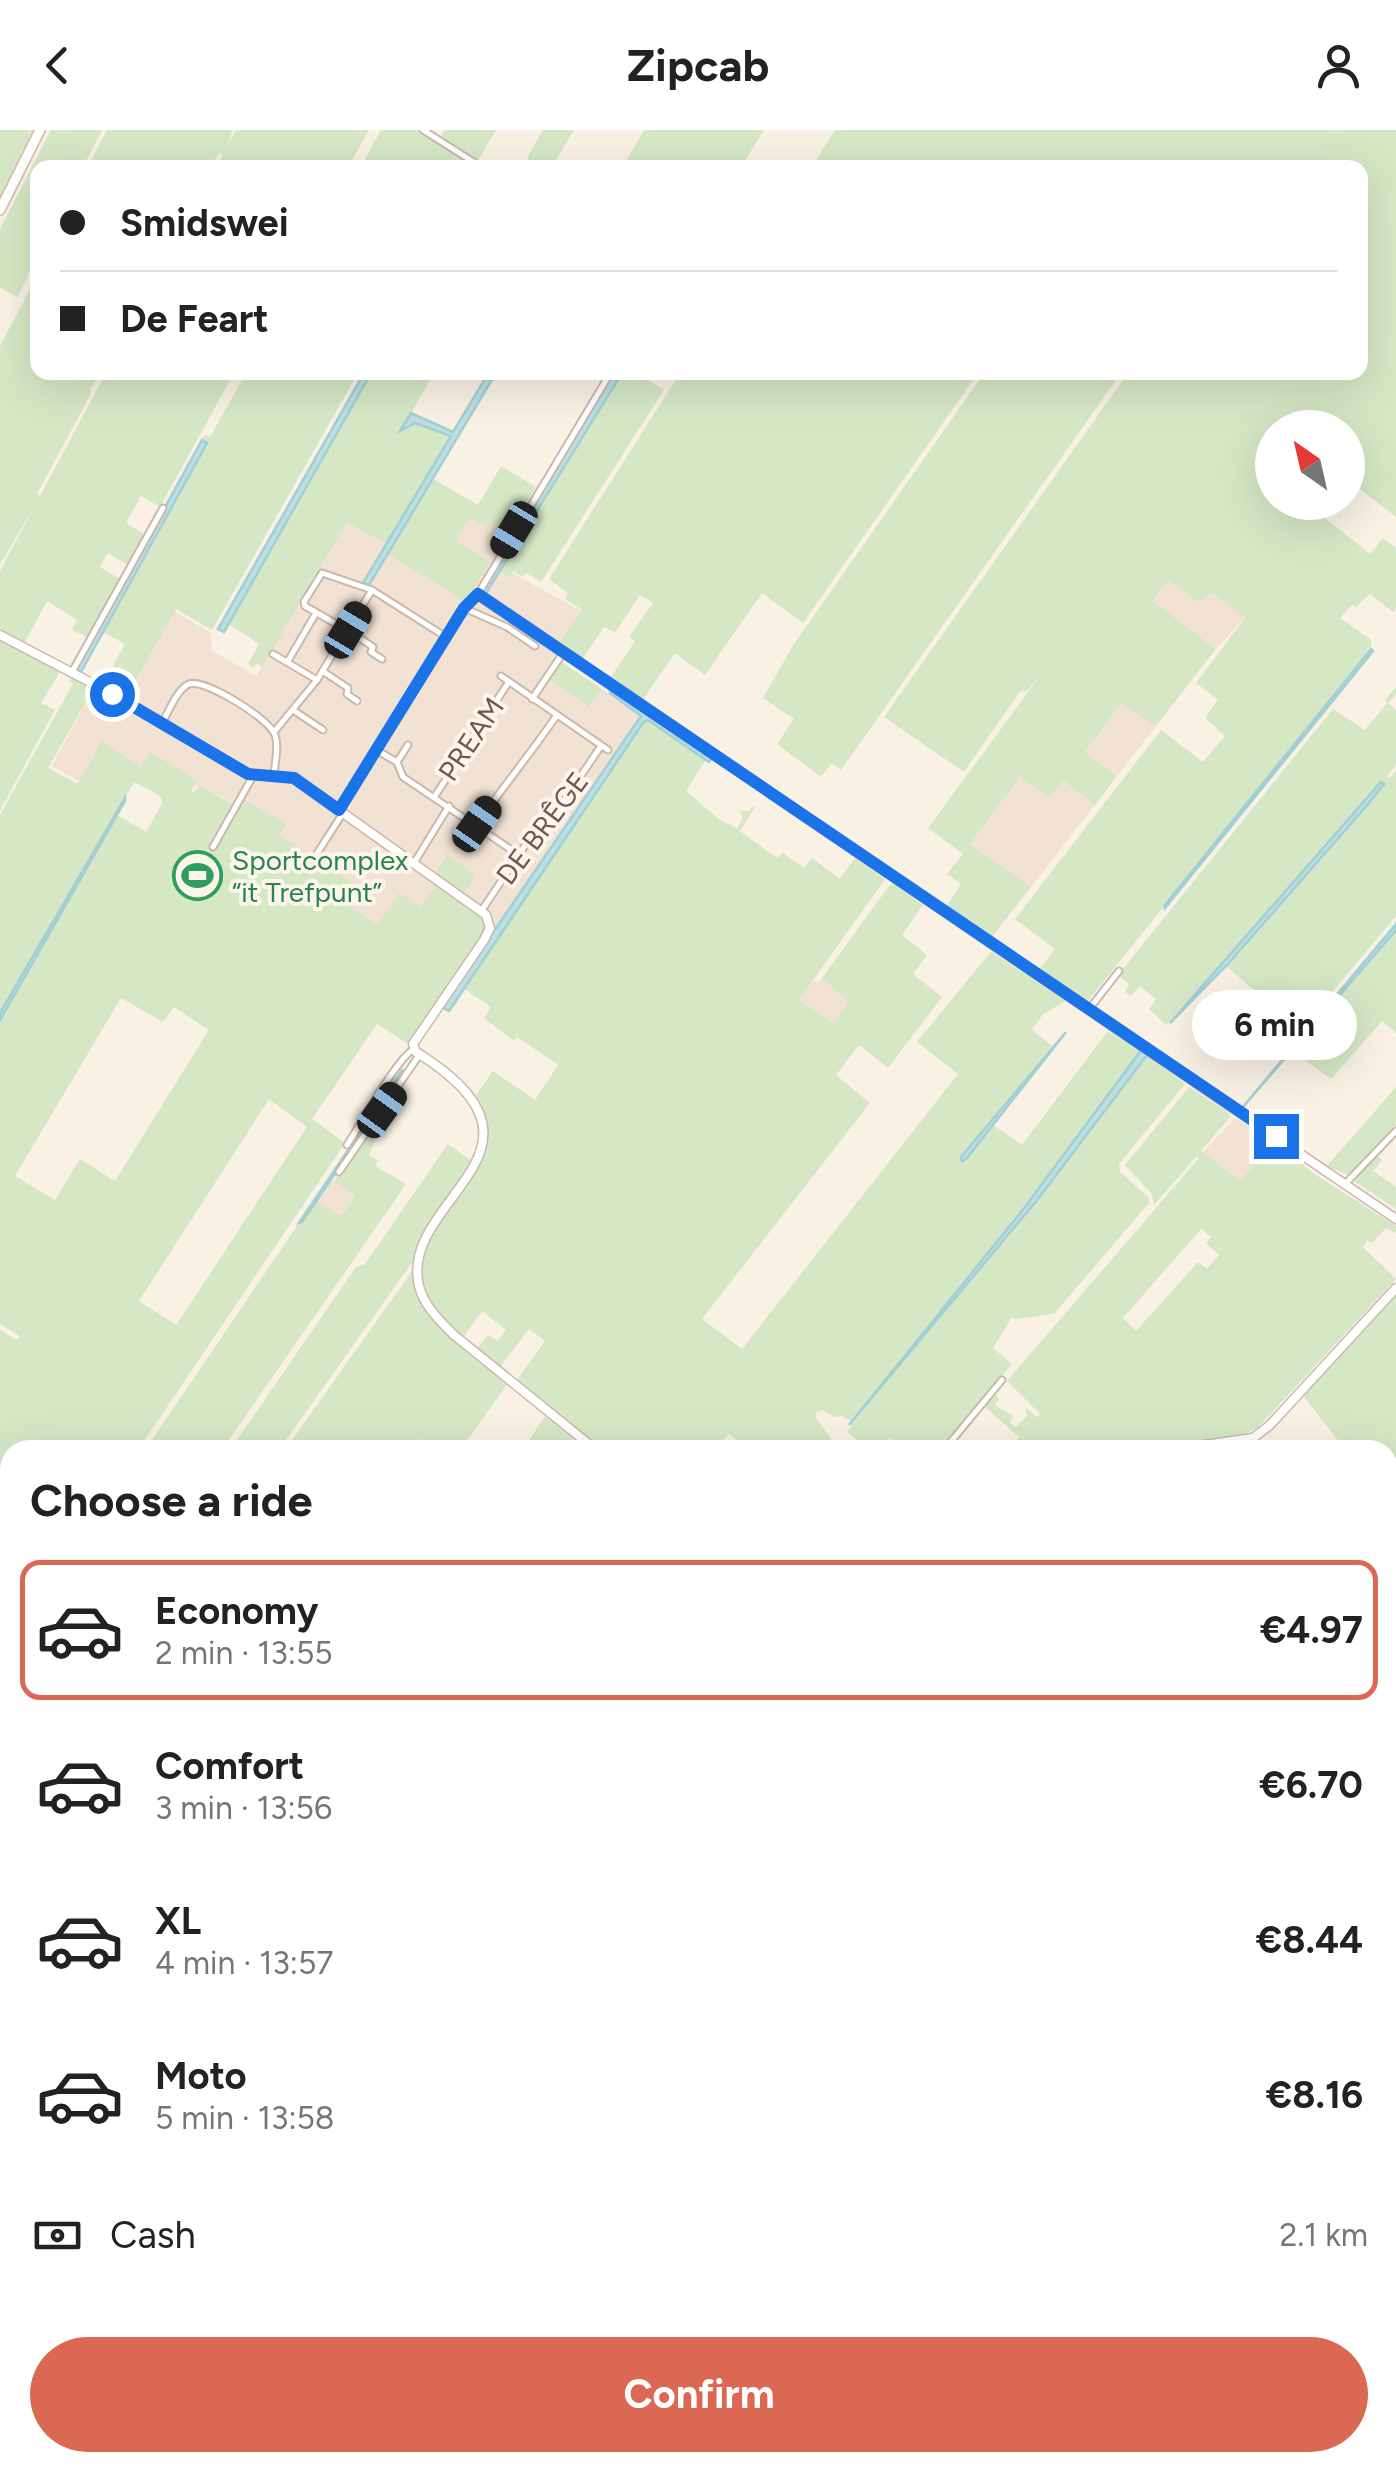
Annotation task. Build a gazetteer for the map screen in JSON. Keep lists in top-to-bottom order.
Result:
{
  "streets": {
    "street": ["PREAM", "DE BRÊGE"]
  },
  "places": {
    "sports": ["Sportcomplex “it Trefpunt”"]
  },
  "north": "top left",
  "page": {
    "header": "Zipcab",
    "banner": ["Smidswei", "De Feart"],
    "bubble": "6 min",
    "heading": "Choose a ride",
    "list": [
      {
        "name": "Economy",
        "note": "2 min · 13:55",
        "value": "€4.97"
      },
      {
        "name": "Comfort",
        "note": "3 min · 13:56",
        "value": "€6.70"
      },
      {
        "name": "XL",
        "note": "4 min · 13:57",
        "value": "€8.44"
      },
      {
        "name": "Moto",
        "note": "5 min · 13:58",
        "value": "€8.16"
      }
    ],
    "pay": ["Cash", "2.1 km"],
    "buttons": "Confirm"
  }
}
